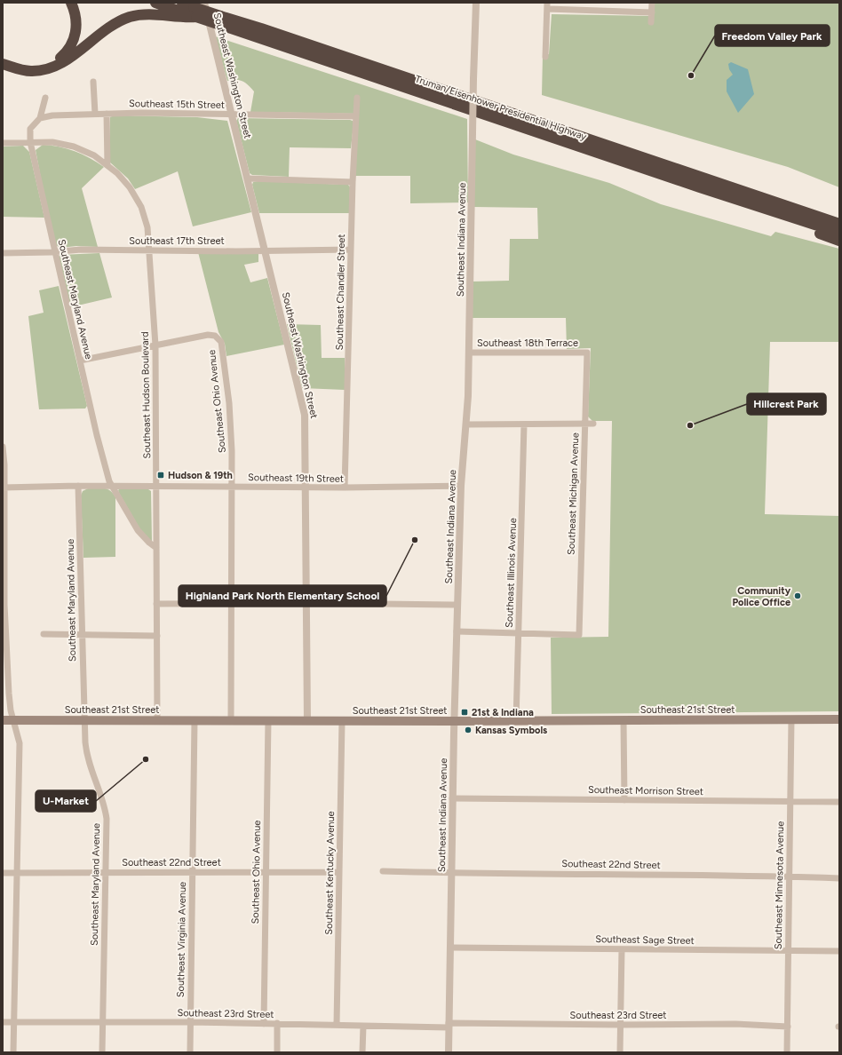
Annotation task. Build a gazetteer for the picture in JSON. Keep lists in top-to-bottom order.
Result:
{
  "streets": {
    "highway": ["Truman/Eisenhower Presidential Highway"],
    "main road": ["Southeast 21st Street"],
    "street": [
      "Southeast Washington Street",
      "Southeast 15th Street",
      "Southeast Indiana Avenue",
      "Southeast 17th Street",
      "Southeast Chandler Street",
      "Southeast Maryland Avenue",
      "Southeast 18th Terrace",
      "Southeast Hudson Boulevard",
      "Southeast Ohio Avenue",
      "Southeast 19th Street",
      "Southeast Michigan Avenue",
      "Southeast Illinois Avenue",
      "Southeast Morrison Street",
      "Southeast 22nd Street",
      "Southeast Kentucky Avenue",
      "Southeast Minnesota Avenue",
      "Southeast Virginia Avenue",
      "Southeast Sage Street",
      "Southeast 23rd Street"
    ]
  },
  "crossings": [
    ["Southeast Washington Street", "Southeast 15th Street"],
    ["Southeast Washington Street", "Southeast 17th Street"],
    ["Southeast Washington Street", "Southeast 19th Street"],
    ["Southeast Washington Street", "Southeast 21st Street"],
    ["Southeast 15th Street", "Southeast Chandler Street"],
    ["Southeast 15th Street", "Southeast Maryland Avenue"],
    ["Southeast Indiana Avenue", "Southeast 18th Terrace"],
    ["Southeast Indiana Avenue", "Southeast 19th Street"],
    ["Southeast Indiana Avenue", "Southeast 21st Street"],
    ["Southeast Indiana Avenue", "Southeast Morrison Street"],
    ["Southeast Indiana Avenue", "Southeast 22nd Street"],
    ["Southeast Indiana Avenue", "Southeast Sage Street"],
    ["Southeast Indiana Avenue", "Southeast 23rd Street"],
    ["Southeast 17th Street", "Southeast Chandler Street"],
    ["Southeast 17th Street", "Southeast Maryland Avenue"],
    ["Southeast 17th Street", "Southeast Hudson Boulevard"],
    ["Southeast Chandler Street", "Southeast 19th Street"],
    ["Southeast Maryland Avenue", "Southeast Hudson Boulevard"],
    ["Southeast Maryland Avenue", "Southeast 19th Street"],
    ["Southeast Maryland Avenue", "Southeast 21st Street"],
    ["Southeast Maryland Avenue", "Southeast 22nd Street"],
    ["Southeast Maryland Avenue", "Southeast 23rd Street"],
    ["Southeast 18th Terrace", "Southeast Michigan Avenue"],
    ["Southeast Hudson Boulevard", "Southeast Ohio Avenue"],
    ["Southeast Hudson Boulevard", "Southeast 19th Street"],
    ["Southeast Hudson Boulevard", "Southeast 21st Street"],
    ["Southeast Ohio Avenue", "Southeast 19th Street"],
    ["Southeast Ohio Avenue", "Southeast 21st Street"],
    ["Southeast Ohio Avenue", "Southeast 22nd Street"],
    ["Southeast Ohio Avenue", "Southeast 23rd Street"],
    ["Southeast Michigan Avenue", "Southeast Illinois Avenue"],
    ["Southeast Illinois Avenue", "Southeast 21st Street"],
    ["Southeast 21st Street", "Southeast Kentucky Avenue"],
    ["Southeast 21st Street", "Southeast Minnesota Avenue"],
    ["Southeast 21st Street", "Southeast Virginia Avenue"],
    ["Southeast Morrison Street", "Southeast Minnesota Avenue"],
    ["Southeast 22nd Street", "Southeast Kentucky Avenue"],
    ["Southeast 22nd Street", "Southeast Minnesota Avenue"],
    ["Southeast 22nd Street", "Southeast Virginia Avenue"],
    ["Southeast Kentucky Avenue", "Southeast 23rd Street"],
    ["Southeast Minnesota Avenue", "Southeast Sage Street"],
    ["Southeast Minnesota Avenue", "Southeast 23rd Street"],
    ["Southeast Virginia Avenue", "Southeast 23rd Street"]
  ],
  "places": {
    "other": [
      "Freedom Valley Park",
      "Hillcrest Park",
      "Highland Park North Elementary School",
      "Community Police Office",
      "Kansas Symbols",
      "U-Market"
    ],
    "transit": ["Hudson & 19th", "21st & Indiana"]
  }
}
